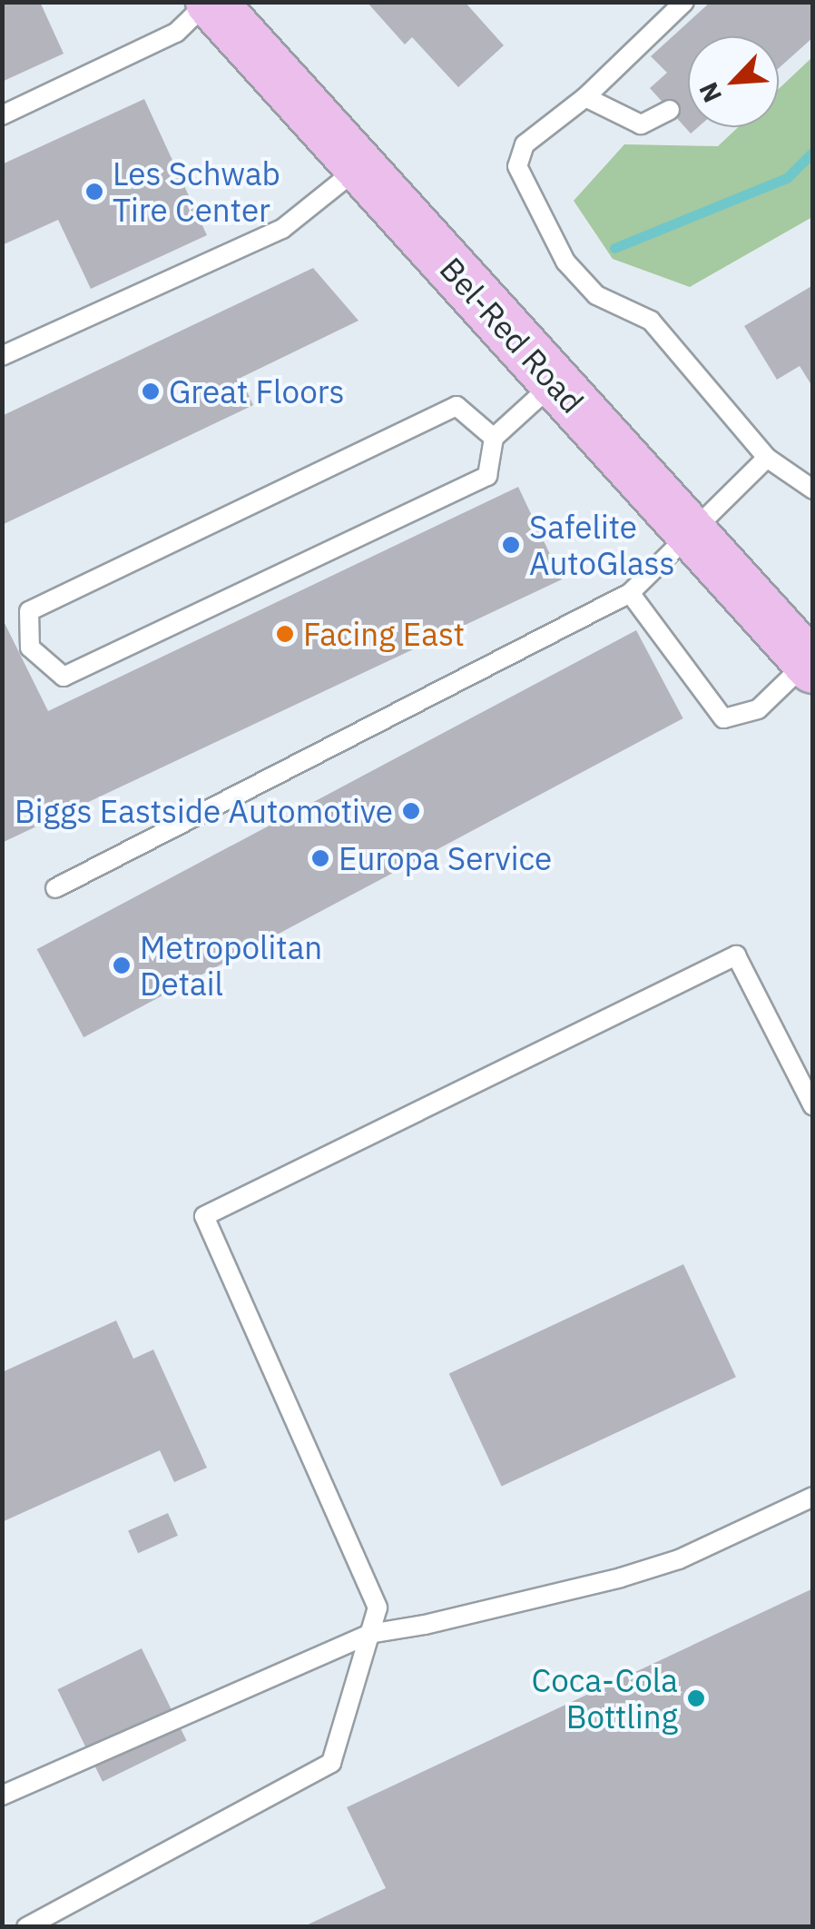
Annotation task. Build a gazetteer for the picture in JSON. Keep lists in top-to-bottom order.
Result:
{
  "streets": {
    "main road": ["Bel-Red Road"]
  },
  "places": [
    "Les Schwab Tire Center",
    "Great Floors",
    "Safelite AutoGlass",
    "Facing East",
    "Biggs Eastside Automotive",
    "Europa Service",
    "Metropolitan Detail",
    "Coca-Cola Bottling"
  ],
  "north": "bottom left"
}
